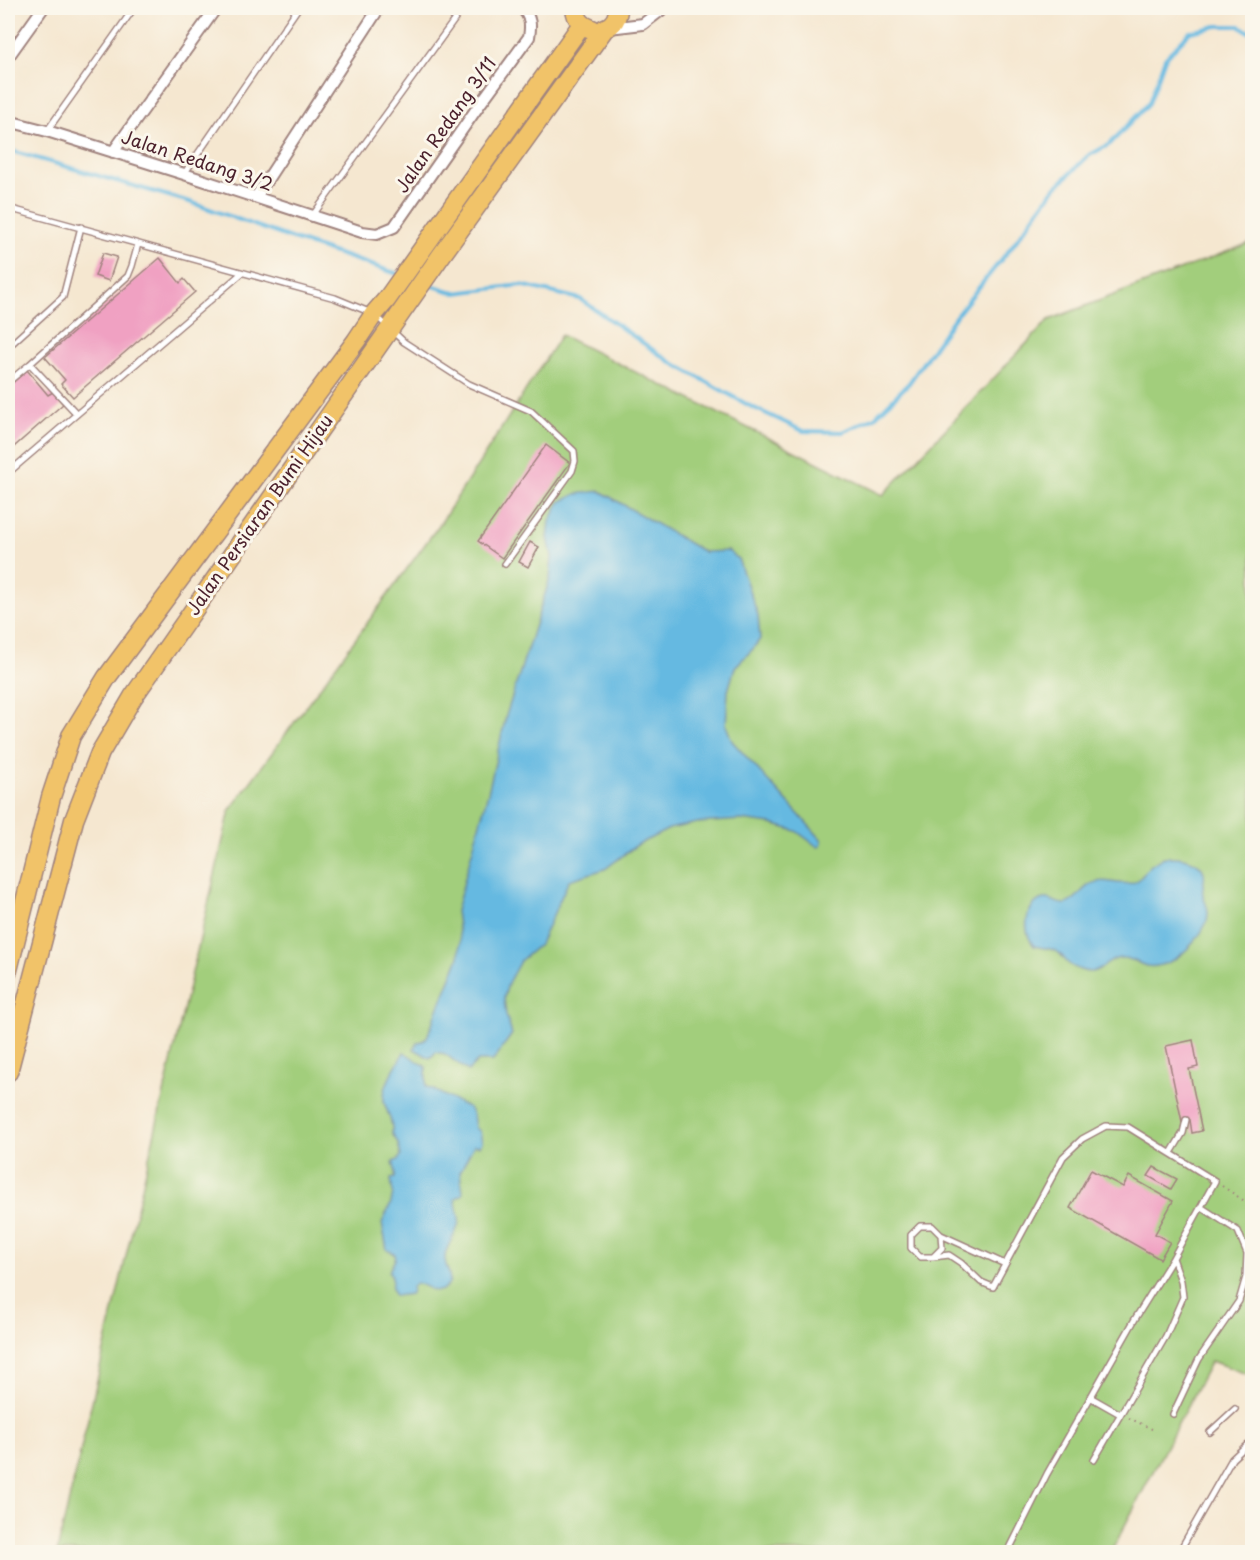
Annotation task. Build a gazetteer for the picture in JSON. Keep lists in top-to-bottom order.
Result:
{
  "streets": {
    "main road": ["Jalan Persiaran Bumi Hijau"],
    "street": ["Jalan Redang 3/11", "Jalan Redang 3/2"]
  },
  "crossings": [
    ["Jalan Redang 3/11", "Jalan Redang 3/2"]
  ]
}
